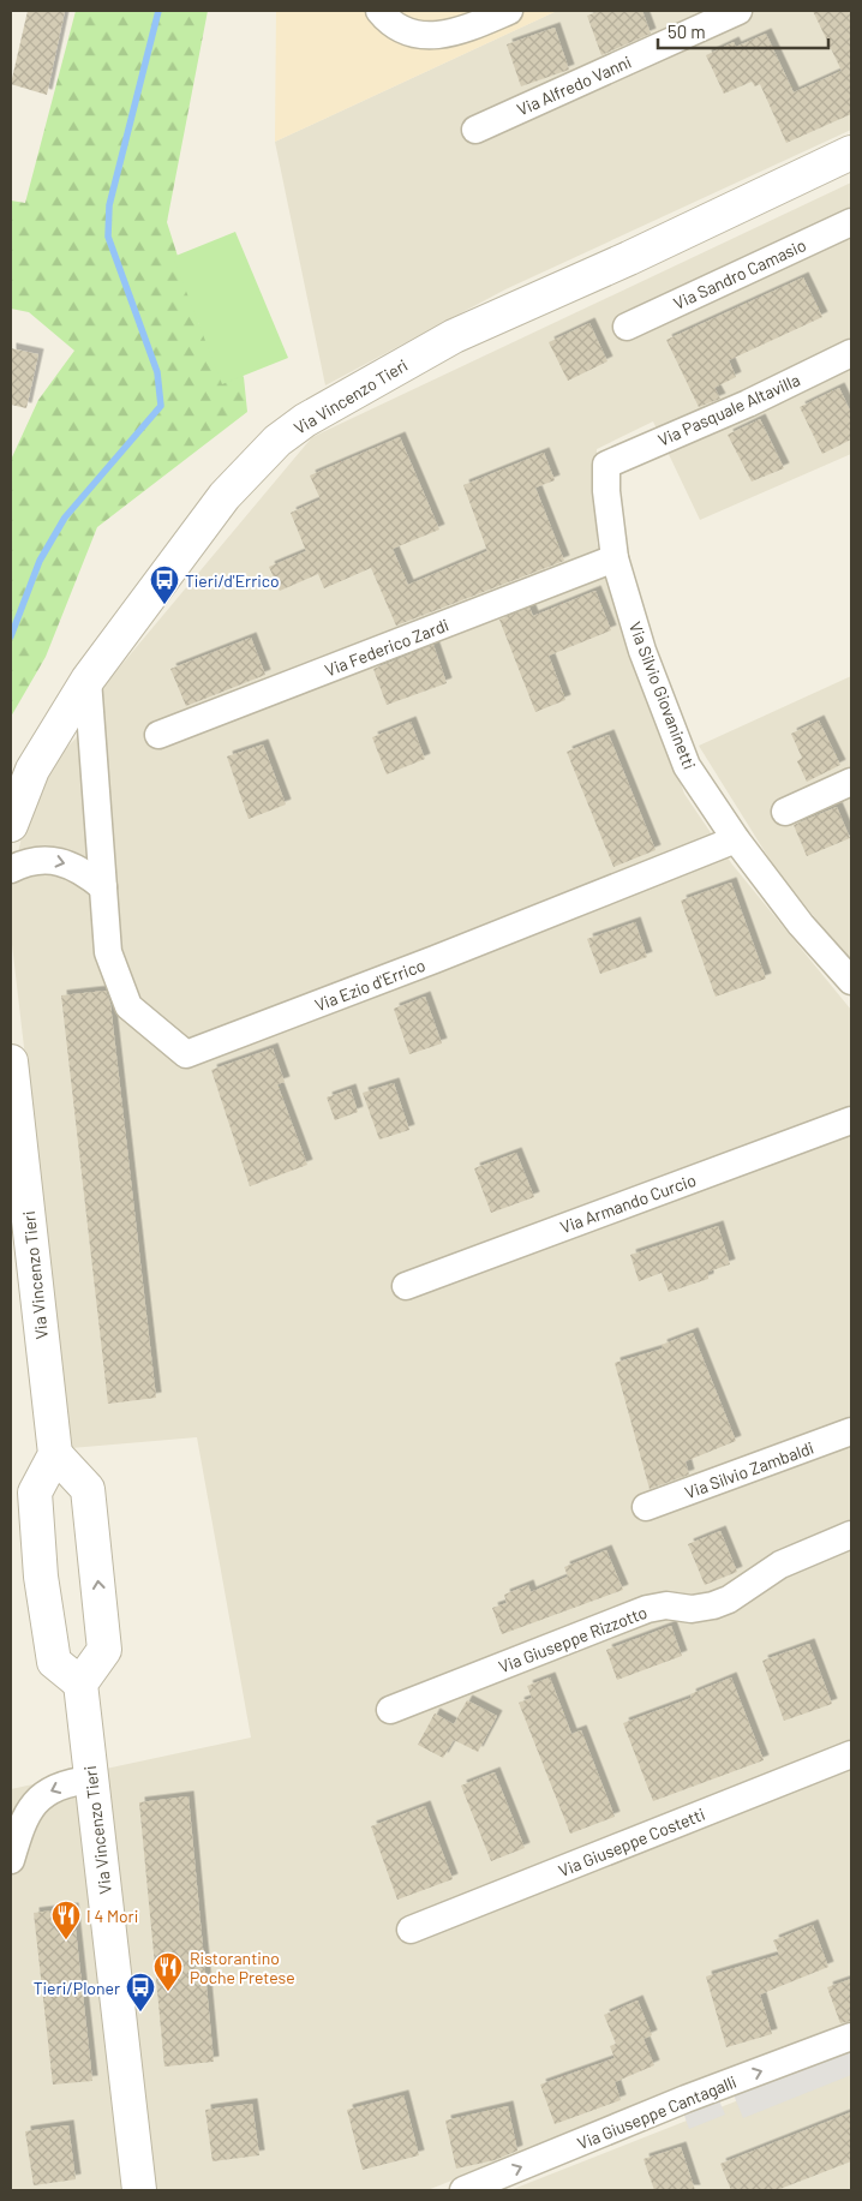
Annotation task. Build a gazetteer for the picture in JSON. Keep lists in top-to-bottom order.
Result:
{
  "streets": {
    "street": [
      "Via Alfredo Vanni",
      "Via Sandro Camasio",
      "Via Vincenzo Tieri",
      "Via Pasquale Altavilla",
      "Via Federico Zardi",
      "Via Silvio Giovaninetti",
      "Via Ezio d'Errico",
      "Via Armando Curcio",
      "Via Silvio Zambaldi",
      "Via Giuseppe Rizzotto",
      "Via Giuseppe Costetti",
      "Via Giuseppe Cantagalli"
    ]
  },
  "crossings": [
    ["Via Vincenzo Tieri", "Via Ezio d'Errico"],
    ["Via Pasquale Altavilla", "Via Silvio Giovaninetti"],
    ["Via Federico Zardi", "Via Silvio Giovaninetti"],
    ["Via Silvio Giovaninetti", "Via Ezio d'Errico"]
  ],
  "one_way": ["Via Giuseppe Cantagalli"],
  "places": {
    "bus stop": ["Tieri/d'Errico", "Tieri/Ploner"],
    "restaurant": ["I 4 Mori", "Ristorantino Poche Pretese"]
  },
  "scale_bar": "50 m"
}
